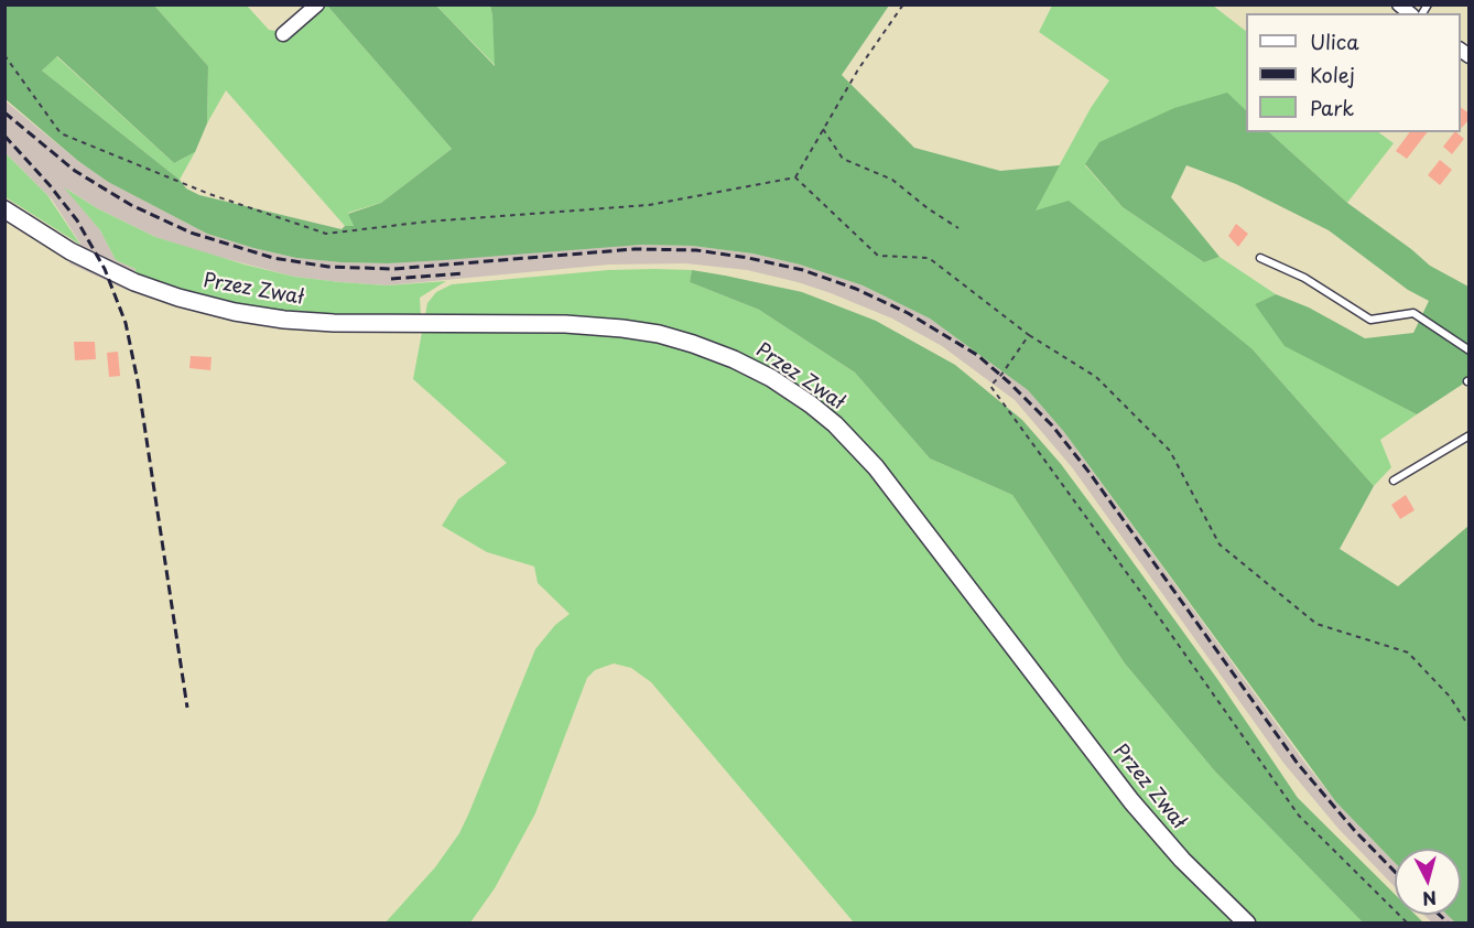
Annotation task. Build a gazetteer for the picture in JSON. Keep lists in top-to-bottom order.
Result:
{
  "streets": {
    "street": ["Przez Zwał"]
  },
  "legend": ["Ulica", "Kolej", "Park"],
  "north": "bottom"
}
